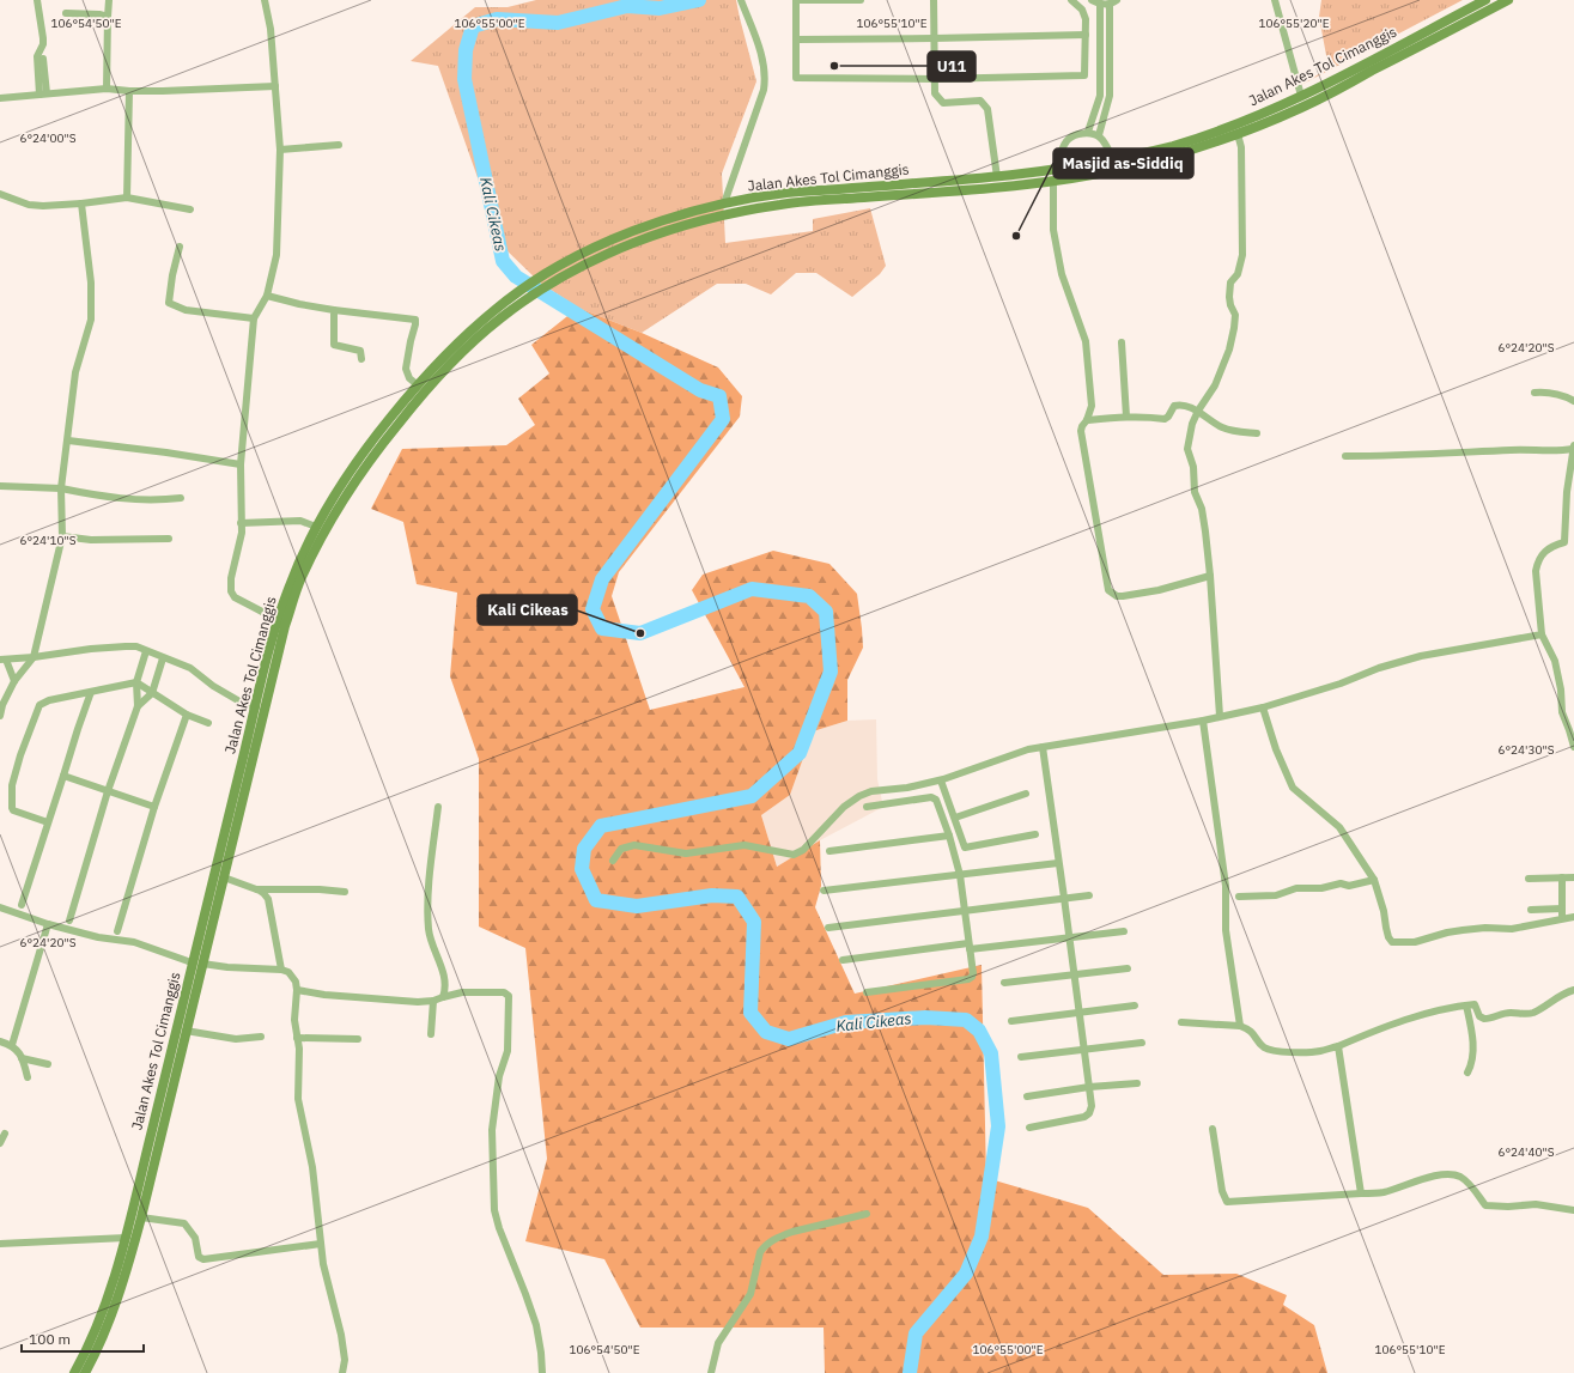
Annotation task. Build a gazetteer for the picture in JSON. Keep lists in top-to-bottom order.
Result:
{
  "streets": {
    "main road": ["Jalan Akes Tol Cimanggis"]
  },
  "water": ["Kali Cikeas"],
  "places": ["U11", "Masjid as-Siddiq", "Kali Cikeas"],
  "scale_bar": "100 m",
  "coordinates": [
    "106°54'50\"E",
    "106°55'00\"E",
    "106°55'10\"E",
    "106°55'20\"E",
    "6°24'00\"S",
    "6°24'20\"S",
    "6°24'10\"S",
    "6°24'30\"S",
    "6°24'40\"S"
  ]
}
